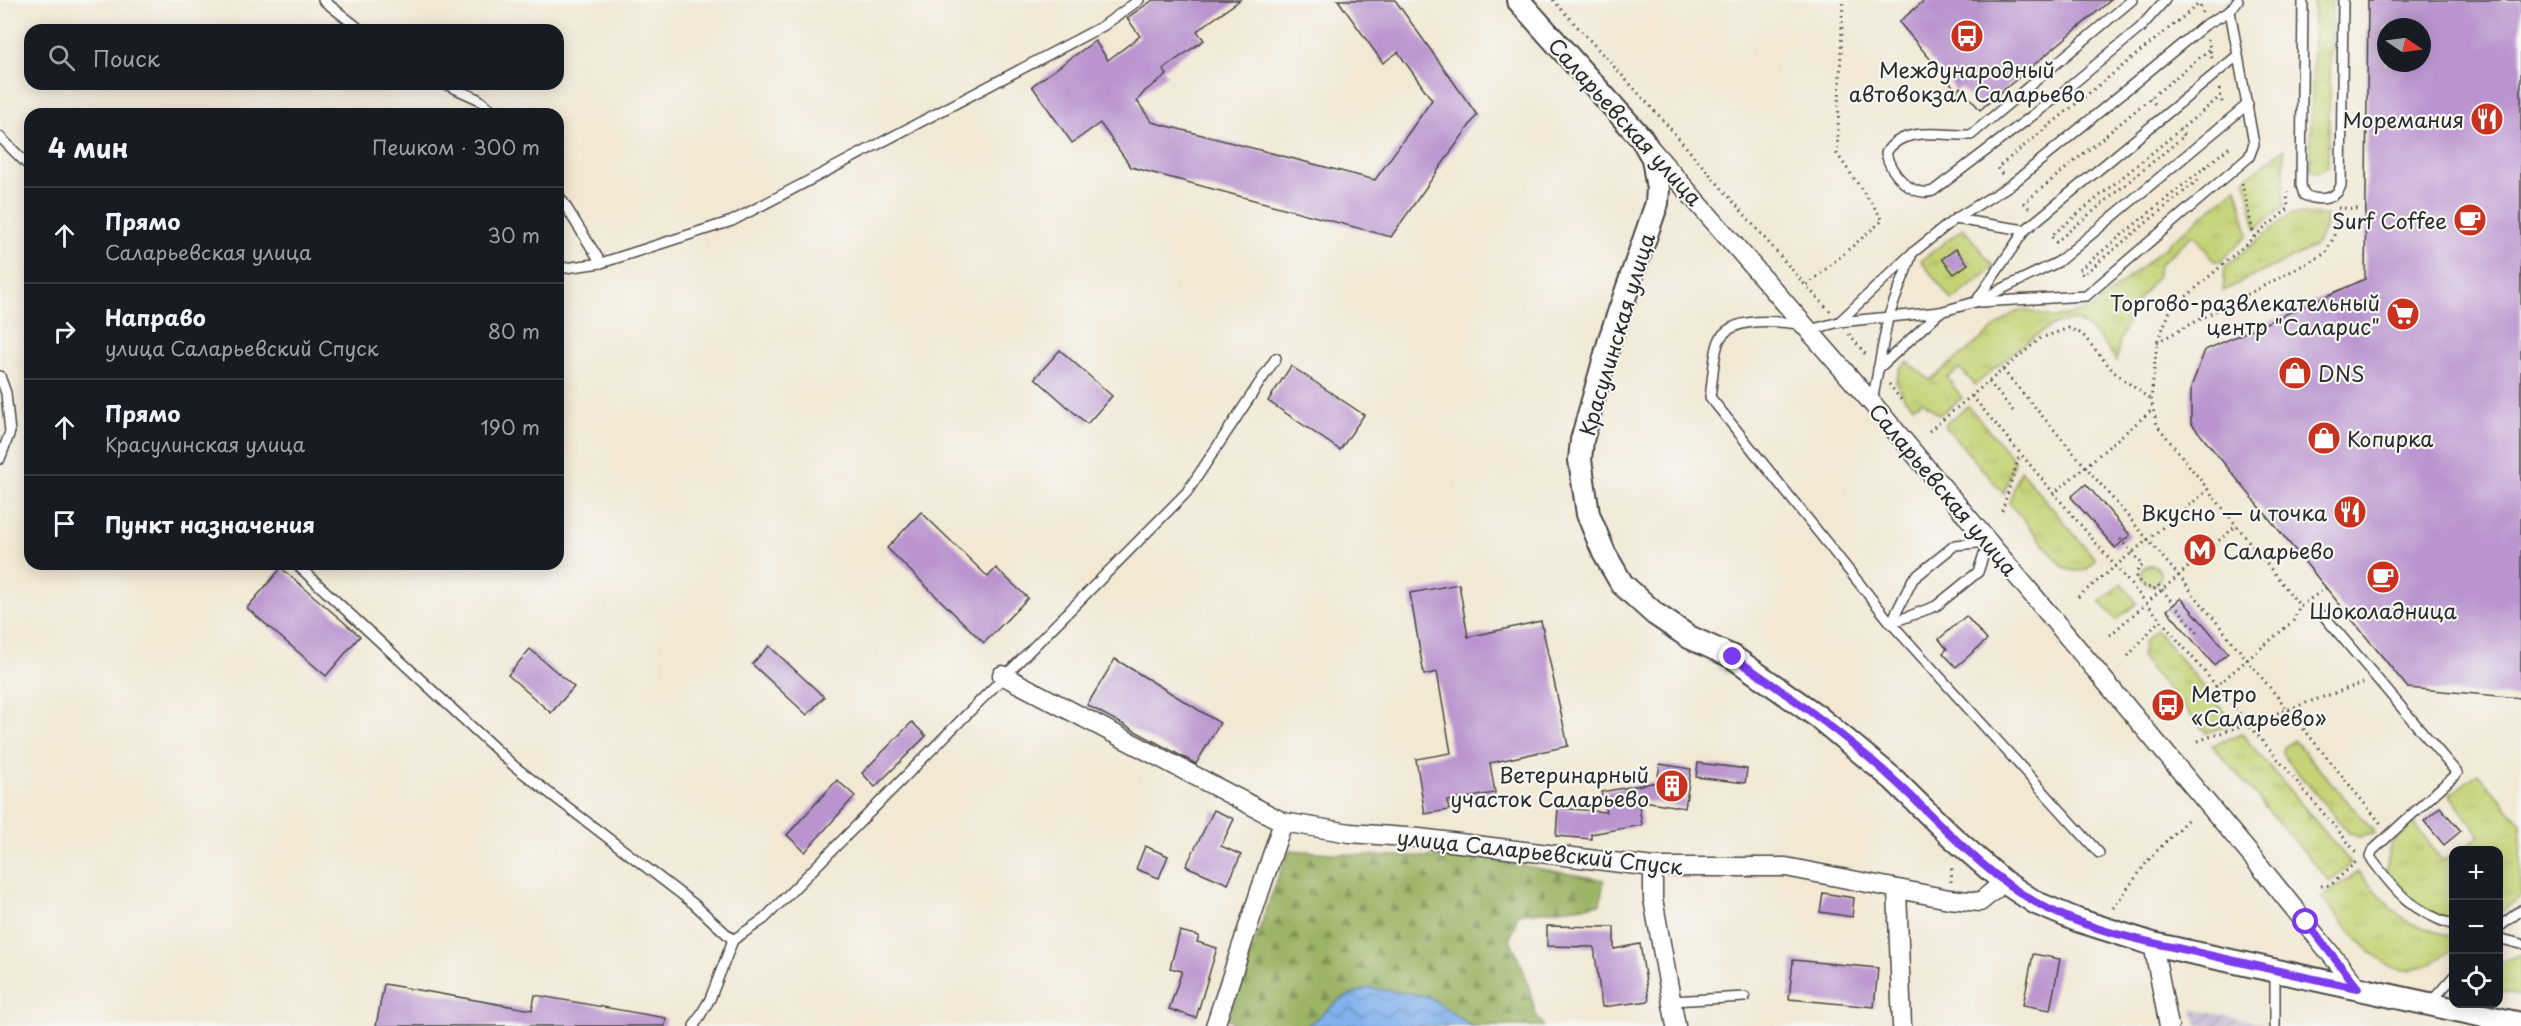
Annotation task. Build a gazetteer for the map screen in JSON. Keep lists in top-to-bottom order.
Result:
{
  "streets": {
    "street": ["Саларьевская улица", "Красулинская улица", "улица Саларьевский Спуск"]
  },
  "crossings": [
    ["Саларьевская улица", "Красулинская улица"],
    ["Красулинская улица", "улица Саларьевский Спуск"]
  ],
  "places": {
    "bus stop": ["Международный автовокзал Саларьево", "Метро «Саларьево»"],
    "restaurant": ["Моремания", "Вкусно — и точка"],
    "cafe": ["Surf Coffee", "Шоколадница"],
    "supermarket": ["Торгово-развлекательный центр \"Саларис\""],
    "shop": ["DNS", "Копирка"],
    "metro station": ["Саларьево"],
    "building": ["Ветеринарный участок Саларьево"]
  },
  "north": "right",
  "page": {
    "search": "Поиск",
    "heading": ["4 мин", "Пешком · 300 m"],
    "list": [
      ["Прямо", "Саларьевская улица", "30 m"],
      ["Направо", "улица Саларьевский Спуск", "80 m"],
      ["Прямо", "Красулинская улица", "190 m"],
      "Пункт назначения"
    ],
    "map_buttons": ["+", "−"]
  }
}
